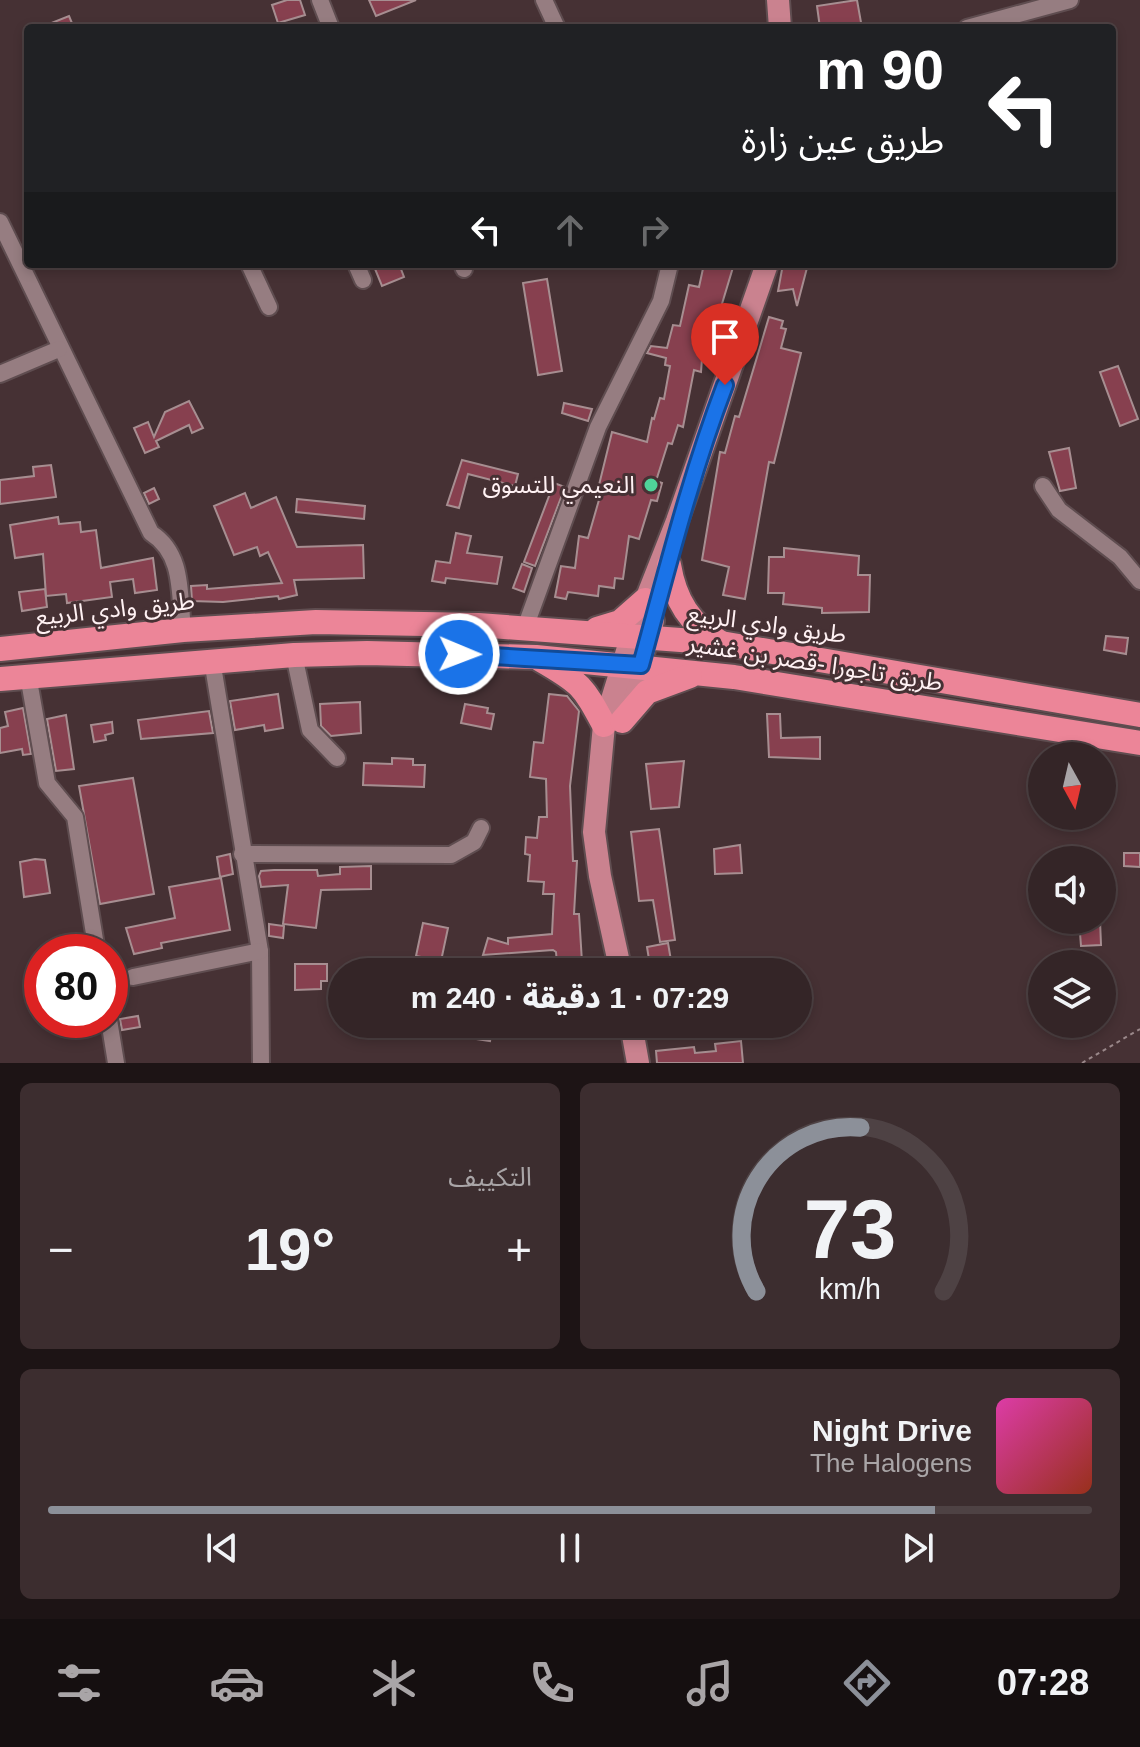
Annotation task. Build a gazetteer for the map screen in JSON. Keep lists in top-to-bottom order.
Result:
{
  "streets": {
    "highway": ["طريق وادي الربيع", "طريق تاجورا -قصر بن غشير"]
  },
  "places": ["النعيمي للتسوق"],
  "north": "bottom",
  "page": {
    "turn": ["90 m", "طريق عين زارة"],
    "limit": "80",
    "trip": "07:29 · 1 دقيقة · 240 m",
    "tile": "التكييف",
    "heat": ["−", "19°", "+"],
    "song": ["Night Drive", "The Halogens"],
    "tabs": "07:28",
    "gauge": ["73", "km/h"]
  }
}
